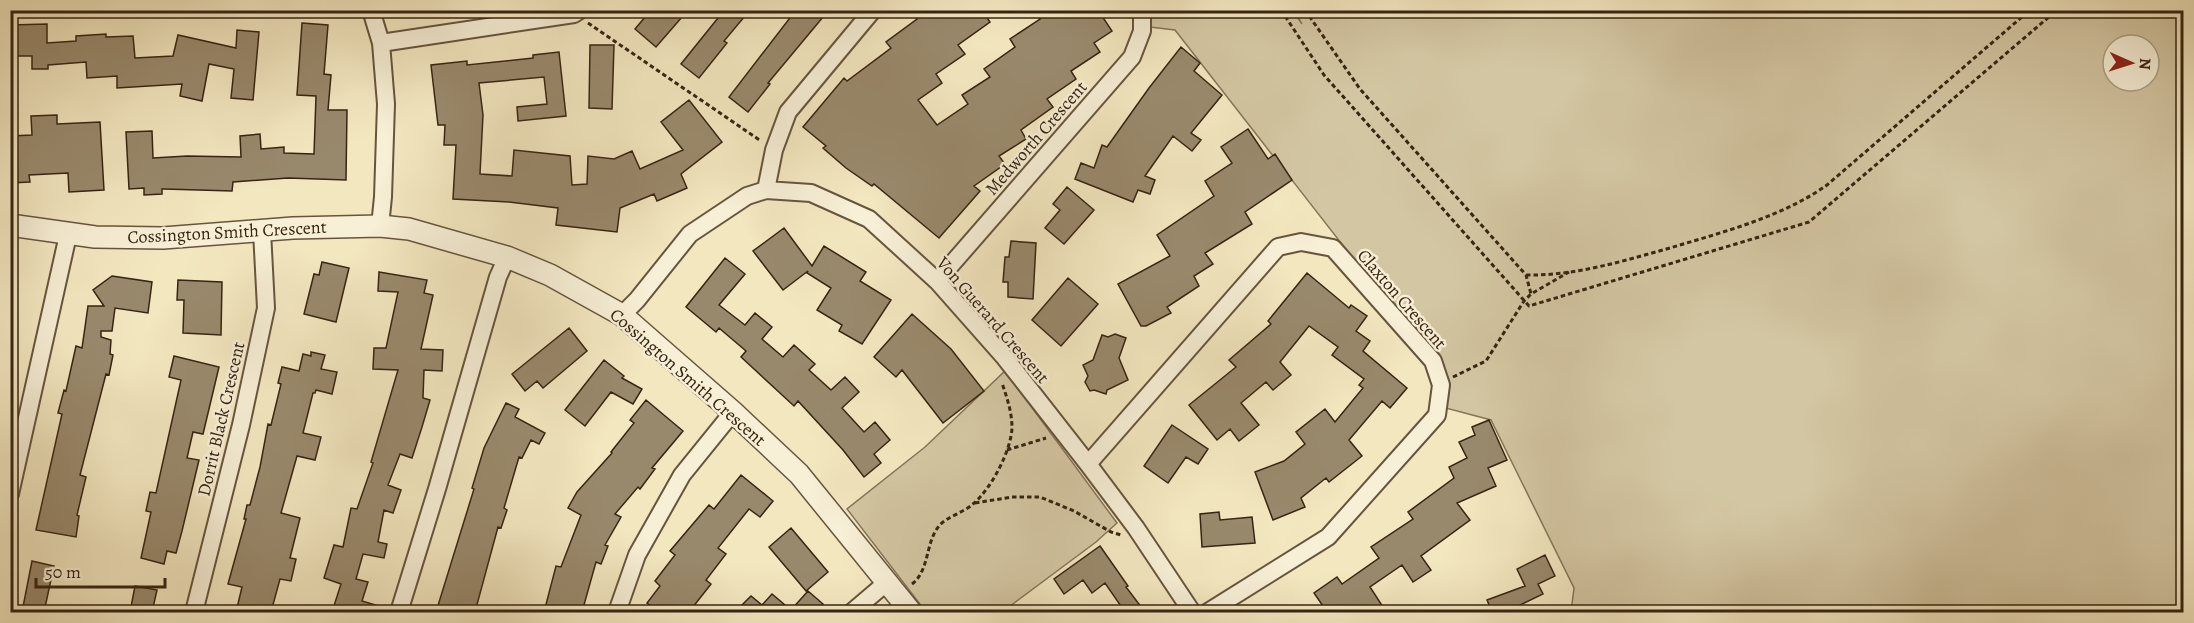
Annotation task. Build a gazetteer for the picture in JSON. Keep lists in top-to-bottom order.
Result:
{
  "streets": {
    "street": [
      "Medworth Crescent",
      "Cossington Smith Crescent",
      "Claxton Crescent",
      "Von Guerard Crescent",
      "Dorrit Black Crescent"
    ]
  },
  "crossings": [
    ["Medworth Crescent", "Von Guerard Crescent"],
    ["Cossington Smith Crescent", "Von Guerard Crescent"],
    ["Cossington Smith Crescent", "Dorrit Black Crescent"],
    ["Claxton Crescent", "Von Guerard Crescent"]
  ],
  "scale_bar": "50 m",
  "north": "right"
}
